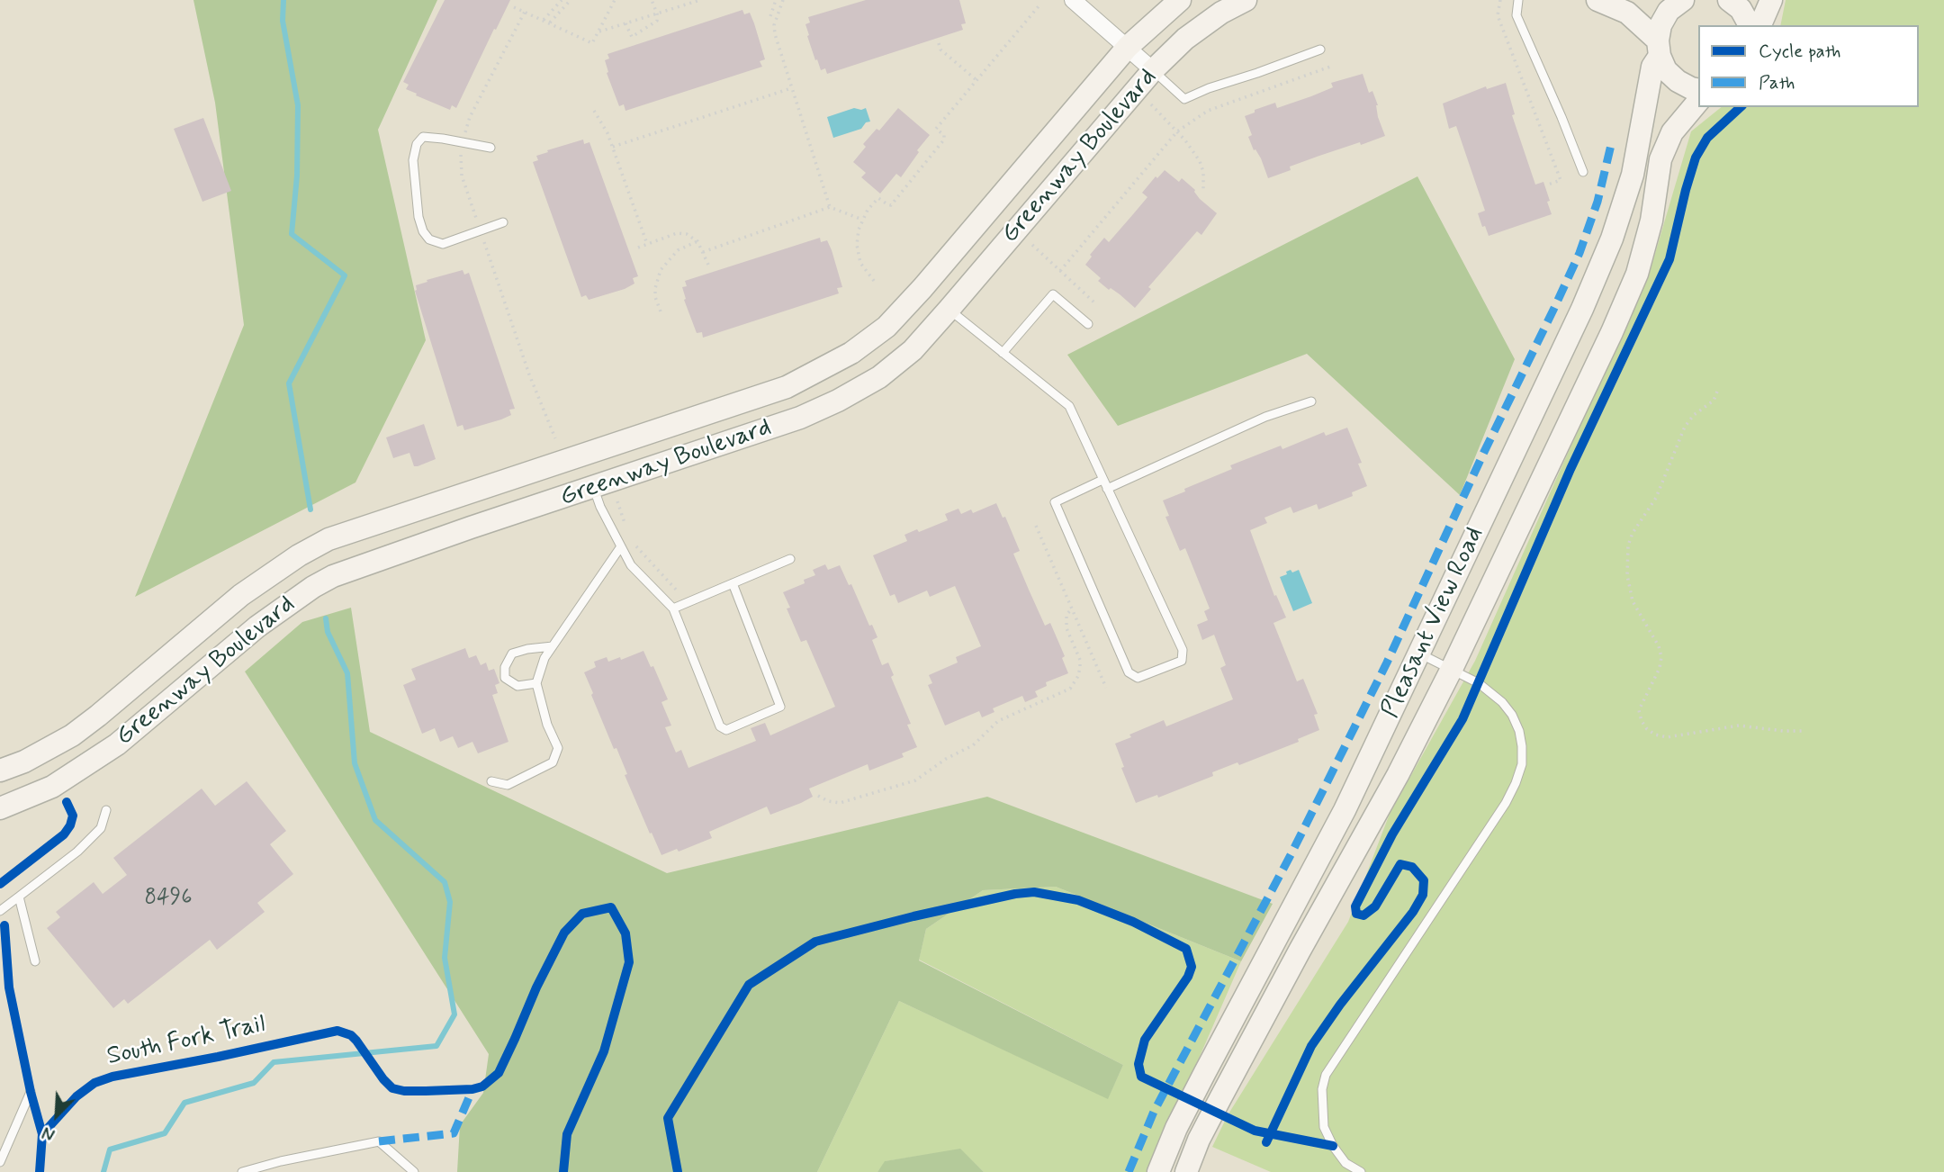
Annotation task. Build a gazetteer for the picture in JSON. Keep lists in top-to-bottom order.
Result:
{
  "streets": {
    "street": ["Greenway Boulevard", "Pleasant View Road"],
    "cycle path": ["South Fork Trail"]
  },
  "house_numbers": ["8496"],
  "legend": ["Cycle path", "Path"],
  "north": "bottom left"
}
